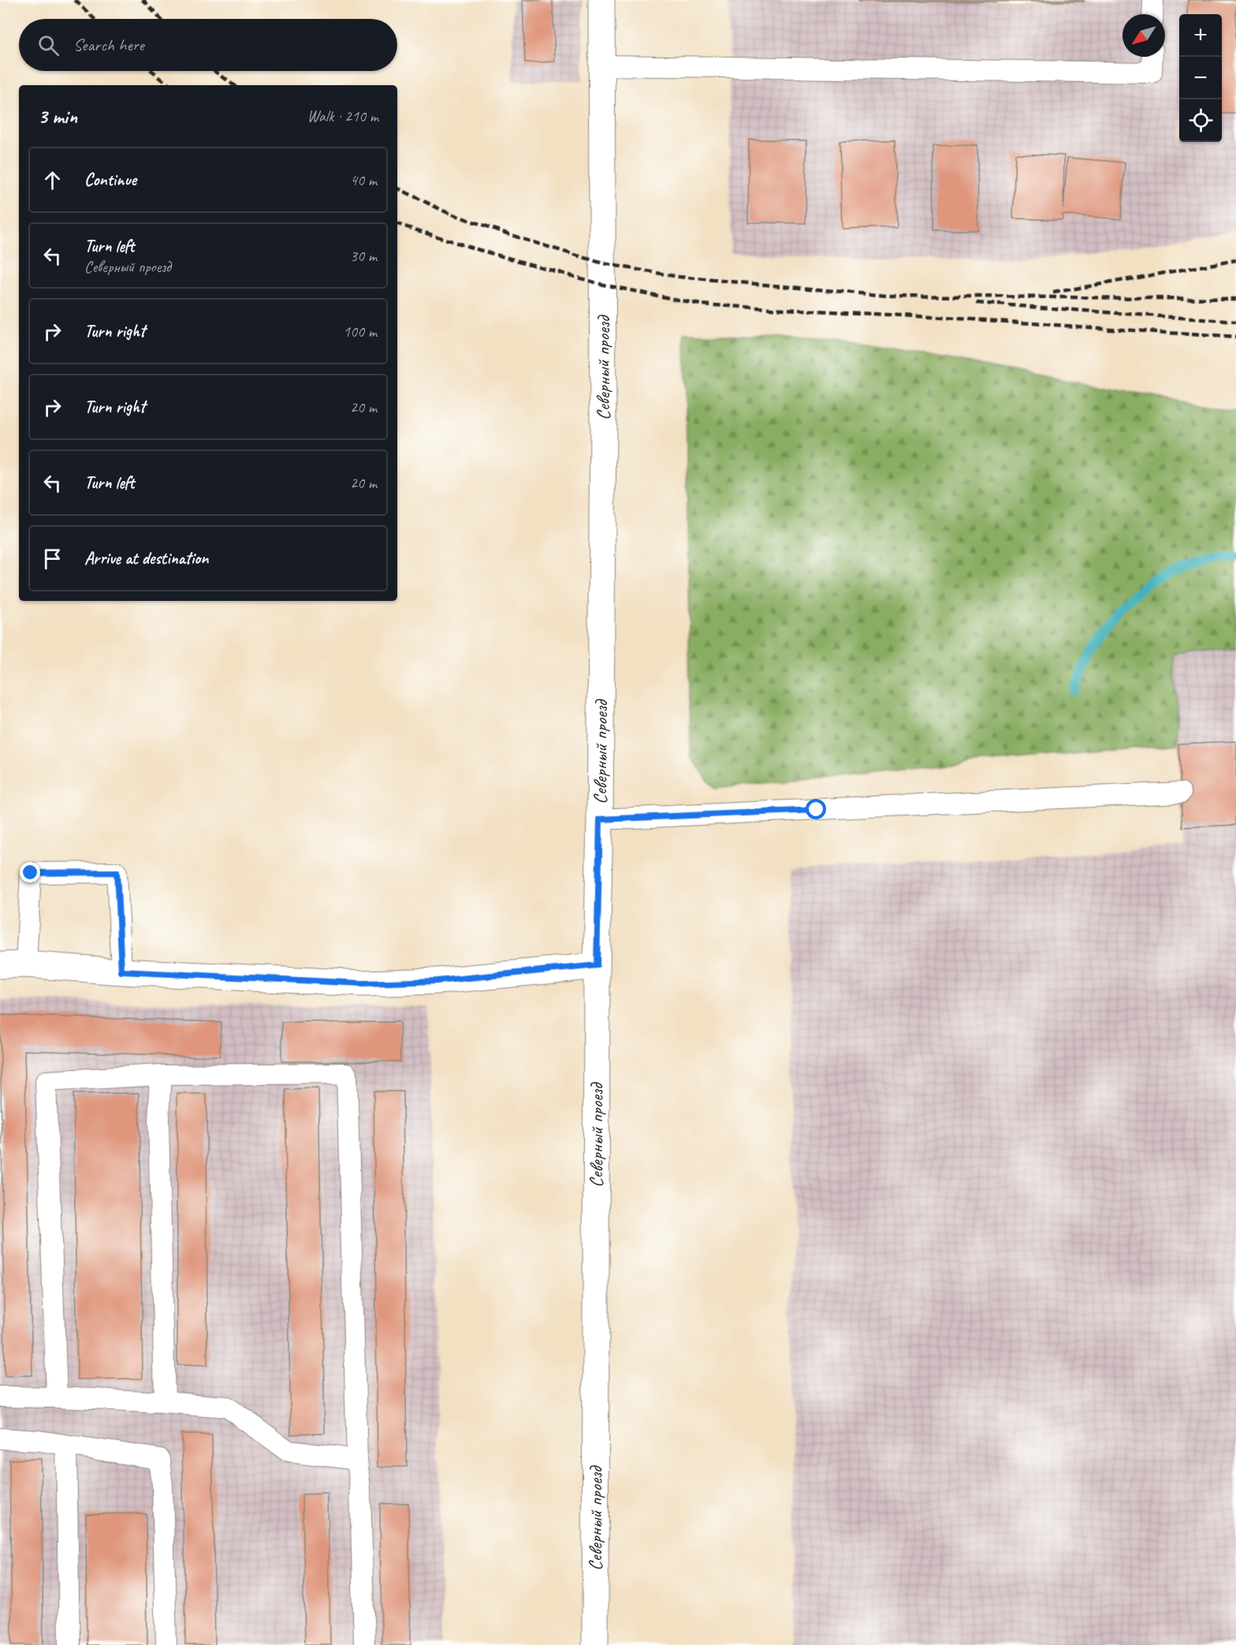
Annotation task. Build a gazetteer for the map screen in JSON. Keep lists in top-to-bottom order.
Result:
{
  "streets": {
    "street": ["Северный проезд"]
  },
  "north": "bottom left",
  "page": {
    "map_buttons": ["+", "−"],
    "search": "Search here",
    "heading": ["3 min", "Walk · 210 m"],
    "list": [
      ["Continue", "40 m"],
      ["Turn left", "Северный проезд", "30 m"],
      ["Turn right", "100 m"],
      ["Turn right", "20 m"],
      ["Turn left", "20 m"],
      "Arrive at destination"
    ]
  }
}
